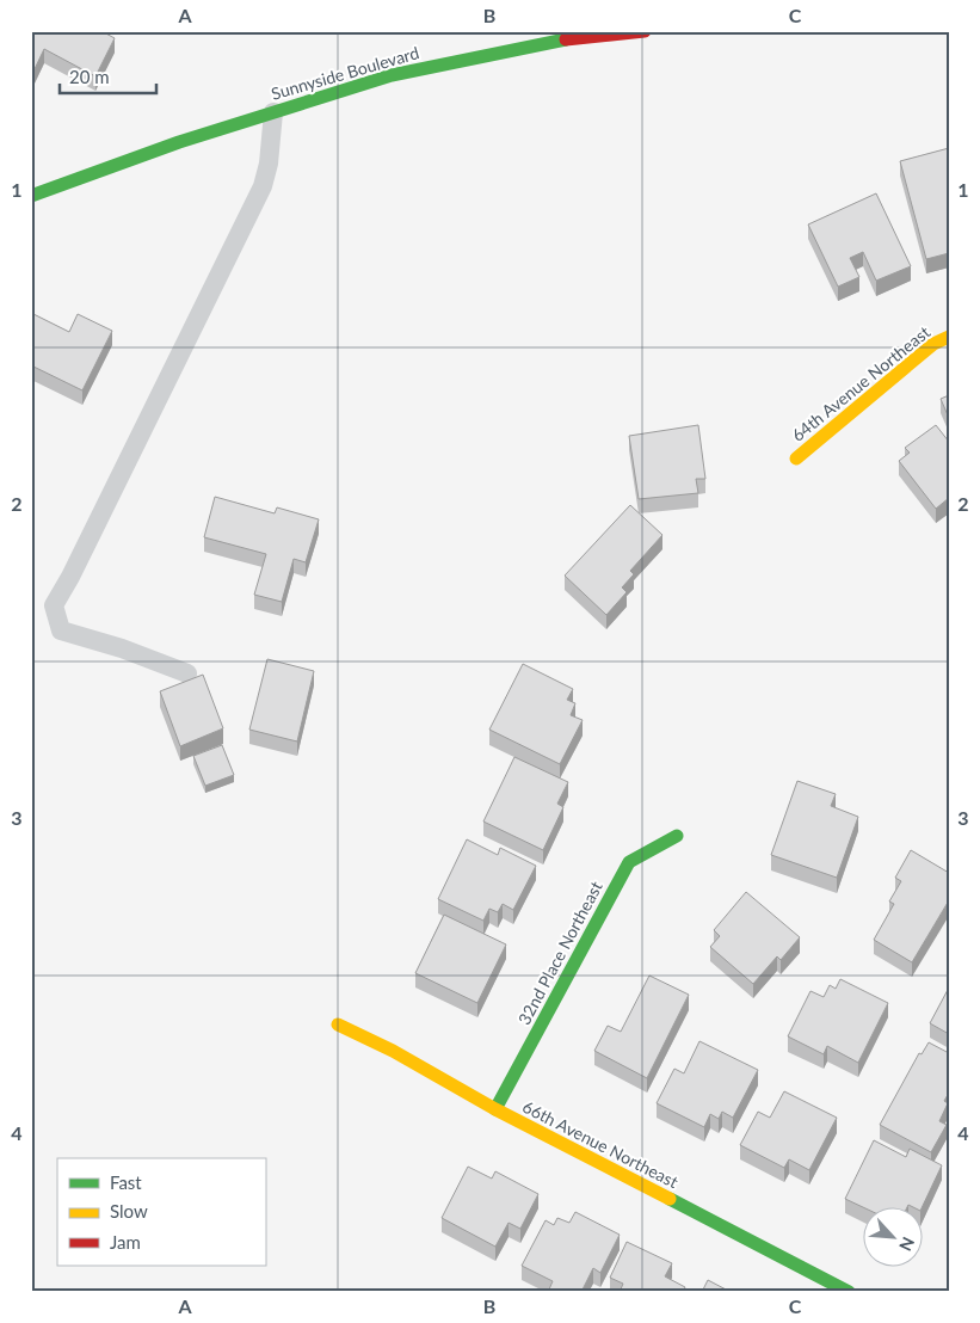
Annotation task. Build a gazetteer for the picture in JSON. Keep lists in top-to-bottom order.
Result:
{
  "streets": {
    "street": [
      "Sunnyside Boulevard",
      "64th Avenue Northeast",
      "32nd Place Northeast",
      "66th Avenue Northeast"
    ]
  },
  "crossings": [
    ["32nd Place Northeast", "66th Avenue Northeast"]
  ],
  "legend": ["Fast", "Slow", "Jam"],
  "scale_bar": "20 m",
  "north": "bottom right",
  "grid": {
    "columns": ["A", "B", "C"],
    "rows": [
      "1",
      "2",
      "3",
      "4"
    ]
  }
}
